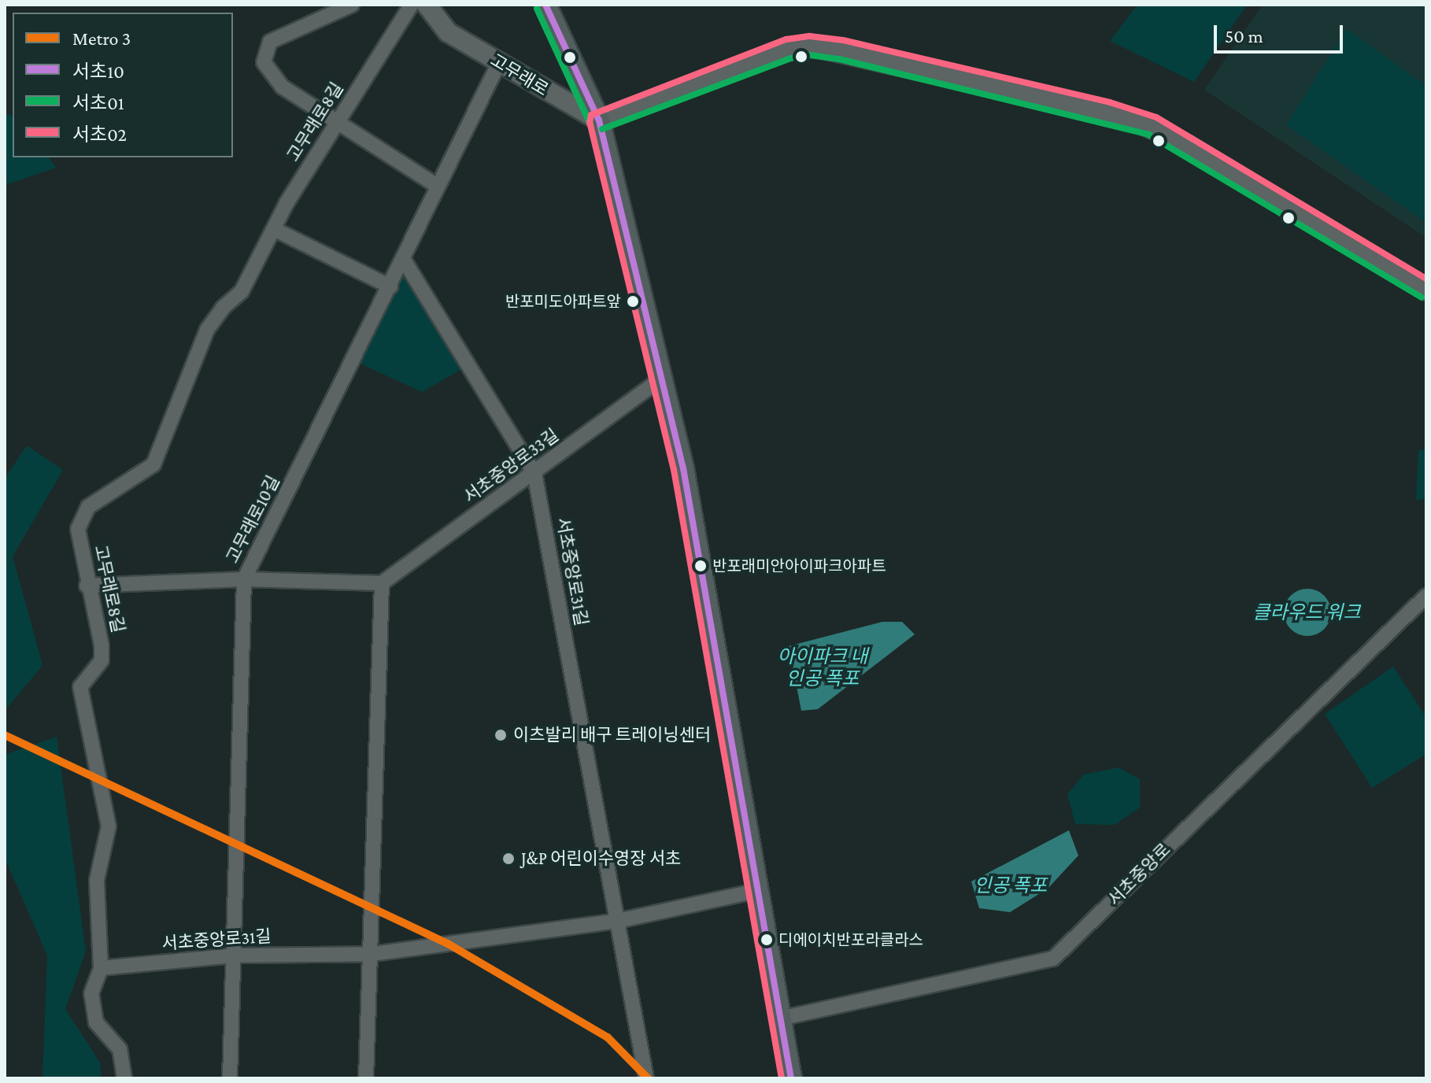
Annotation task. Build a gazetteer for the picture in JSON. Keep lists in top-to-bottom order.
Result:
{
  "streets": {
    "street": [
      "고무래로",
      "고무래로8길",
      "서초중앙로33길",
      "고무래로10길",
      "서초중앙로31길",
      "서초중앙로"
    ]
  },
  "crossings": [
    ["고무래로", "고무래로10길"],
    ["고무래로8길", "서초중앙로31길"],
    ["서초중앙로33길", "서초중앙로31길"],
    ["고무래로10길", "서초중앙로31길"]
  ],
  "water": ["클라우드 워크", "아이파크 내 인공 폭포", "인공 폭포"],
  "places": [
    "반포미도아파트앞",
    "반포래미안아이파크아파트",
    "이츠발리 배구 트레이닝센터",
    "J&P 어린이수영장 서초",
    "디에이치반포라클라스"
  ],
  "lines": [
    "transit line 서초10",
    "transit line 서초01",
    "transit line 서초02",
    "metro line 3"
  ],
  "legend": [
    "Metro 3",
    "서초10",
    "서초01",
    "서초02"
  ],
  "scale_bar": "50 m"
}
